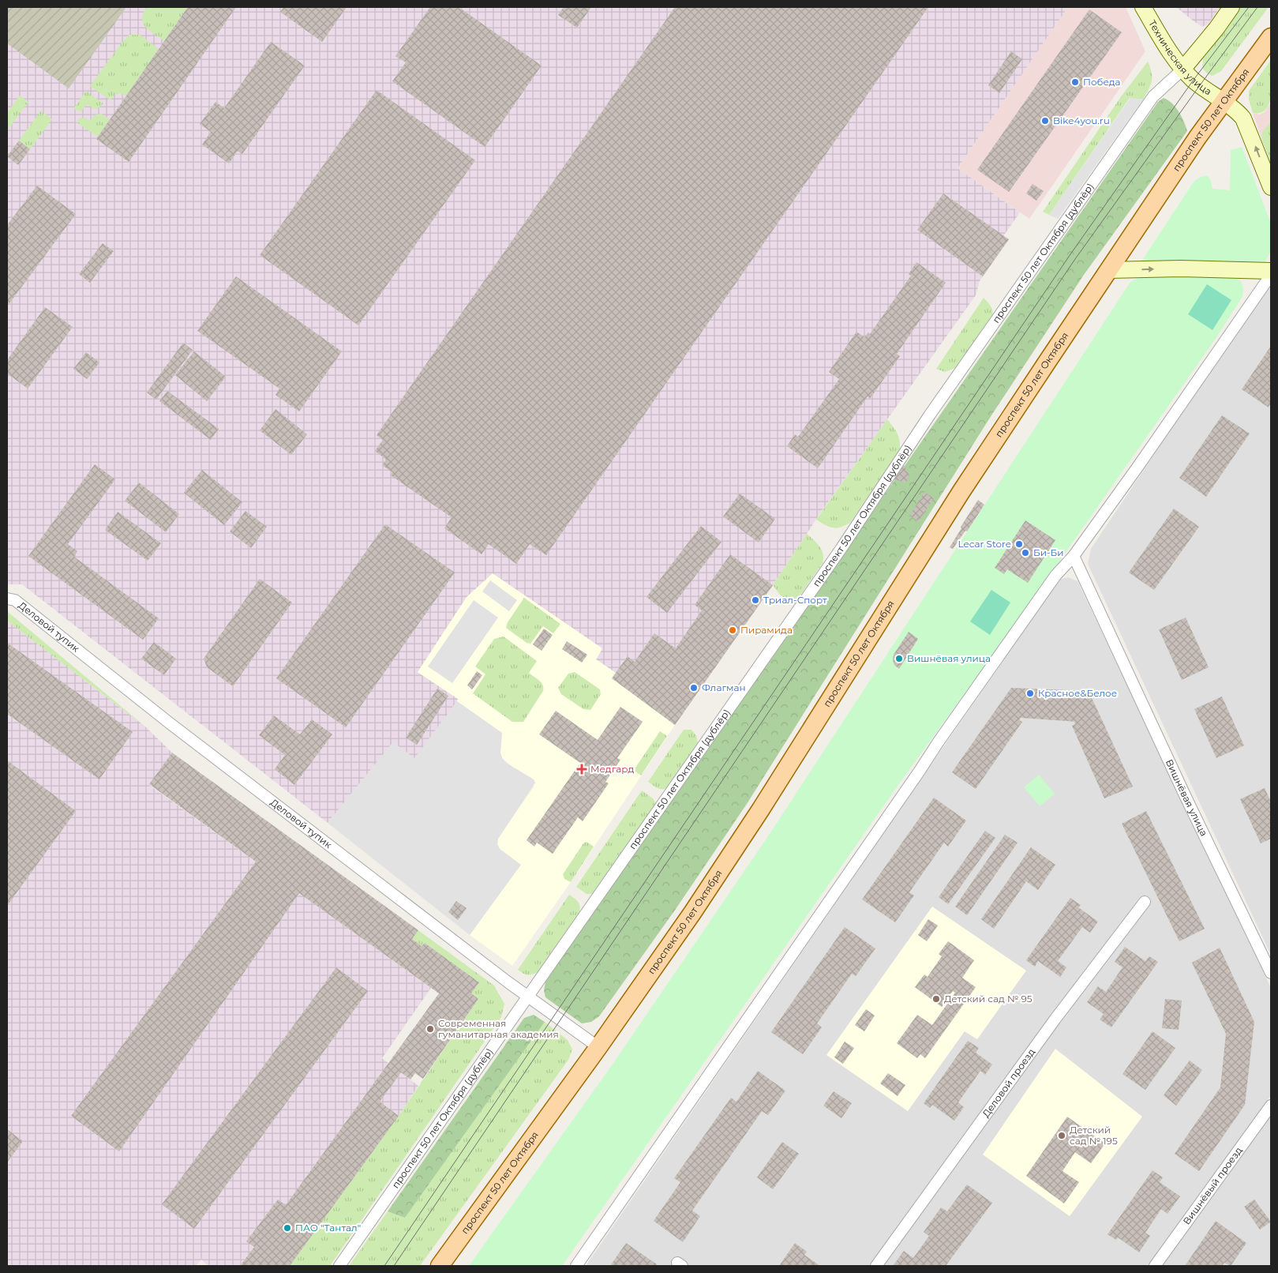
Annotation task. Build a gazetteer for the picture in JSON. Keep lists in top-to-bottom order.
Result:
{
  "streets": {
    "main road": ["Техническая улица", "проспект 50 лет Октября", "проспект 50 лет Октября (дублёр)"],
    "street": [
      "Деловой тупик",
      "Вишнёвая улица",
      "Деловой проезд",
      "Вишнёвый проезд"
    ]
  },
  "crossings": [
    ["Техническая улица", "проспект 50 лет Октября"],
    ["Техническая улица", "проспект 50 лет Октября (дублёр)"],
    ["проспект 50 лет Октября", "Деловой тупик"],
    ["проспект 50 лет Октября (дублёр)", "Деловой тупик"]
  ],
  "one_way": ["Техническая улица"],
  "places": {
    "other": [
      "Победа",
      "Bike4you.ru",
      "Lecar Store",
      "Би-Би",
      "Триал-Спорт",
      "Пирамида",
      "Вишнёвая улица",
      "Флагман",
      "Красное&Белое",
      "Детский сад № 95",
      "Современная гуманитарная академия",
      "Детский сад № 195",
      "ПАО \"Тантал\""
    ],
    "health": ["Медгард"]
  }
}
